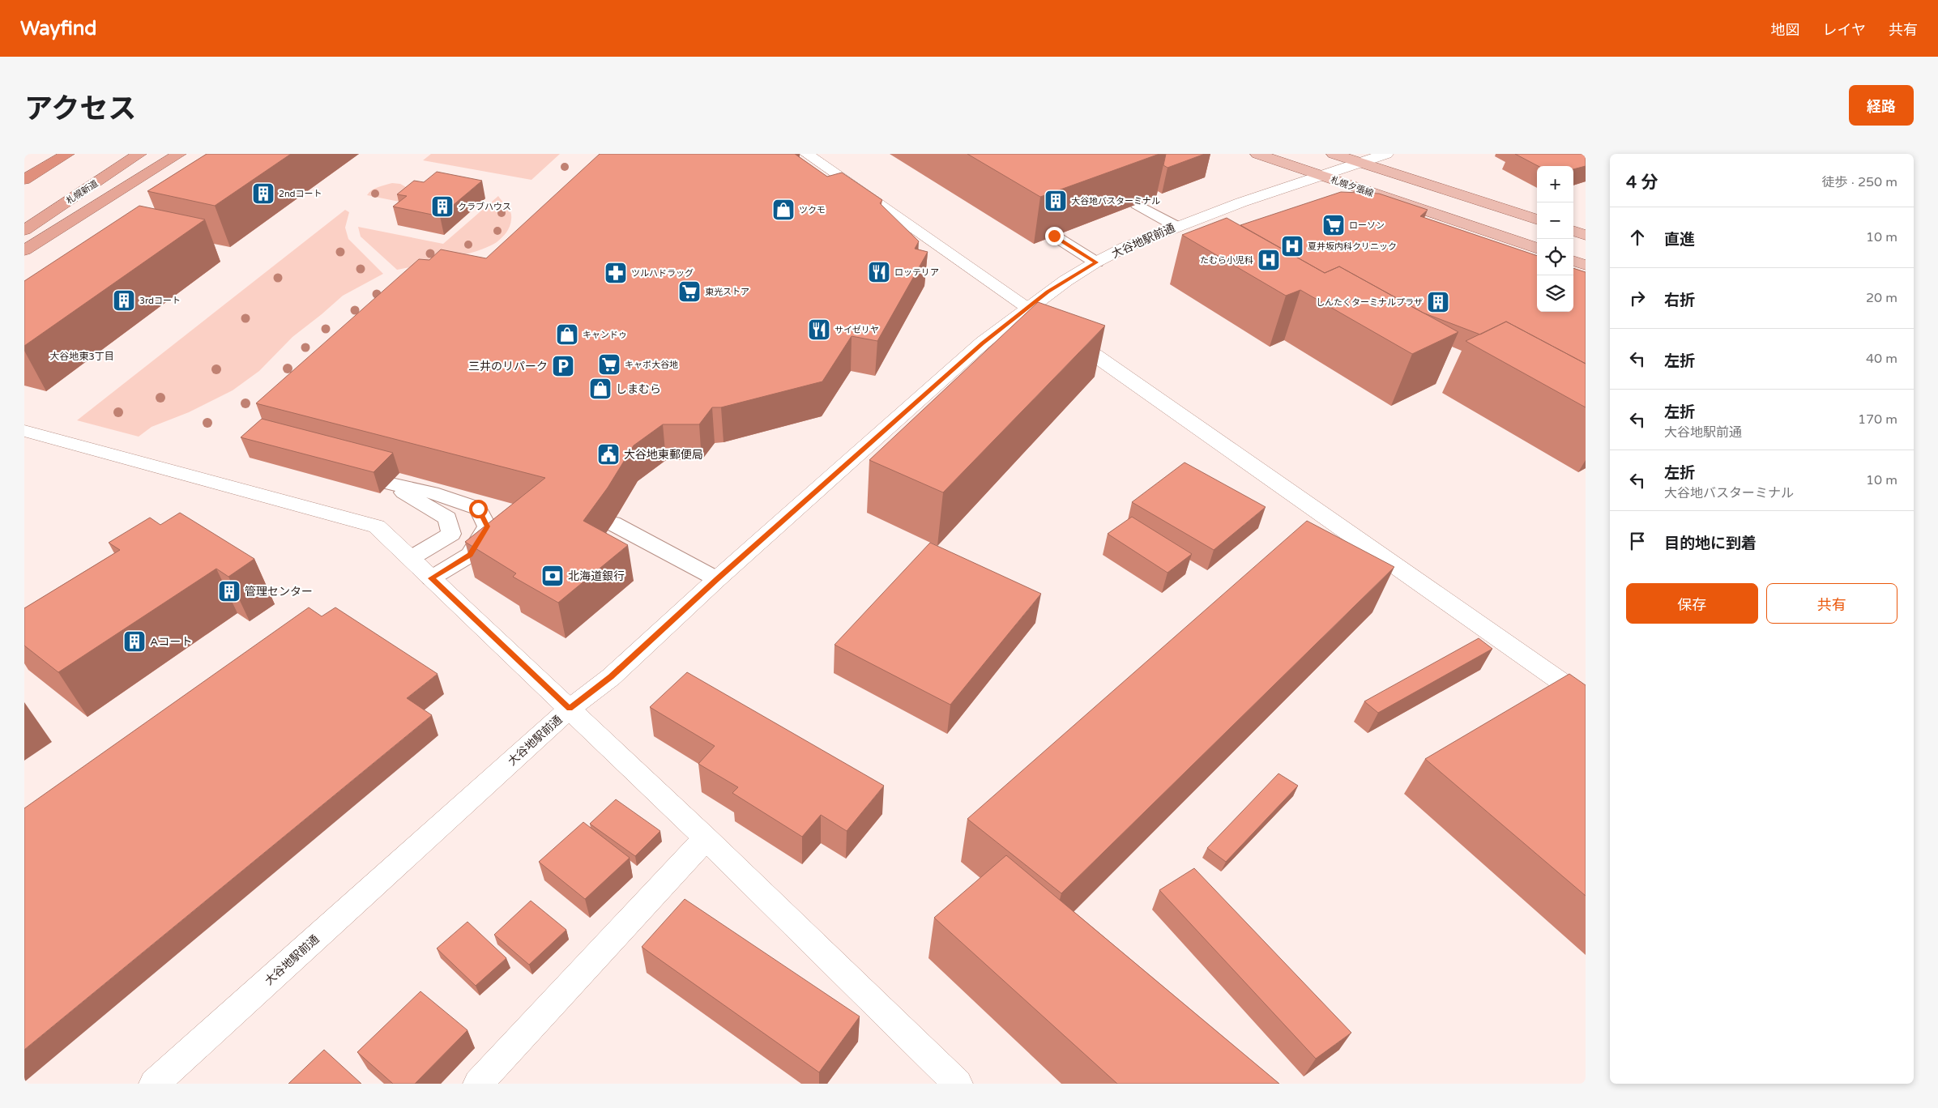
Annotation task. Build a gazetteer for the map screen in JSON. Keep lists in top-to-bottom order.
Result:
{
  "streets": {
    "highway": ["札幌新道"],
    "main road": ["札幌夕張線"],
    "street": ["大谷地駅前通"]
  },
  "crossings": [
    ["札幌夕張線", "大谷地駅前通"]
  ],
  "districts": ["大谷地東3丁目"],
  "places": {
    "building": [
      "2ndコート",
      "大谷地バスターミナル",
      "クラブハウス",
      "3rdコート",
      "しんたくターミナルプラザ",
      "管理センター",
      "Aコート"
    ],
    "shop": ["ツクモ", "キャンドゥ", "しまむら"],
    "supermarket": ["ローソン", "東光ストア", "キャポ大谷地"],
    "hospital": ["夏井坂内科クリニック", "たむら小児科"],
    "restaurant": ["ロッテリア", "サイゼリヤ"],
    "pharmacy": ["ツルハドラッグ"],
    "parking": ["三井のリパーク"],
    "public building": ["大谷地東郵便局"],
    "bank": ["北海道銀行"]
  },
  "page": {
    "header": "Wayfind",
    "nav": ["地図", "レイヤ", "共有"],
    "title": "アクセス",
    "buttons": [
      "経路",
      ["保存", "共有"]
    ],
    "heading": ["4 分", "徒歩 · 250 m"],
    "map_buttons": ["+", "−"],
    "list": [
      ["直進", "10 m"],
      ["右折", "20 m"],
      ["左折", "40 m"],
      ["左折", "大谷地駅前通", "170 m"],
      ["左折", "大谷地バスターミナル", "10 m"],
      "目的地に到着"
    ]
  }
}
